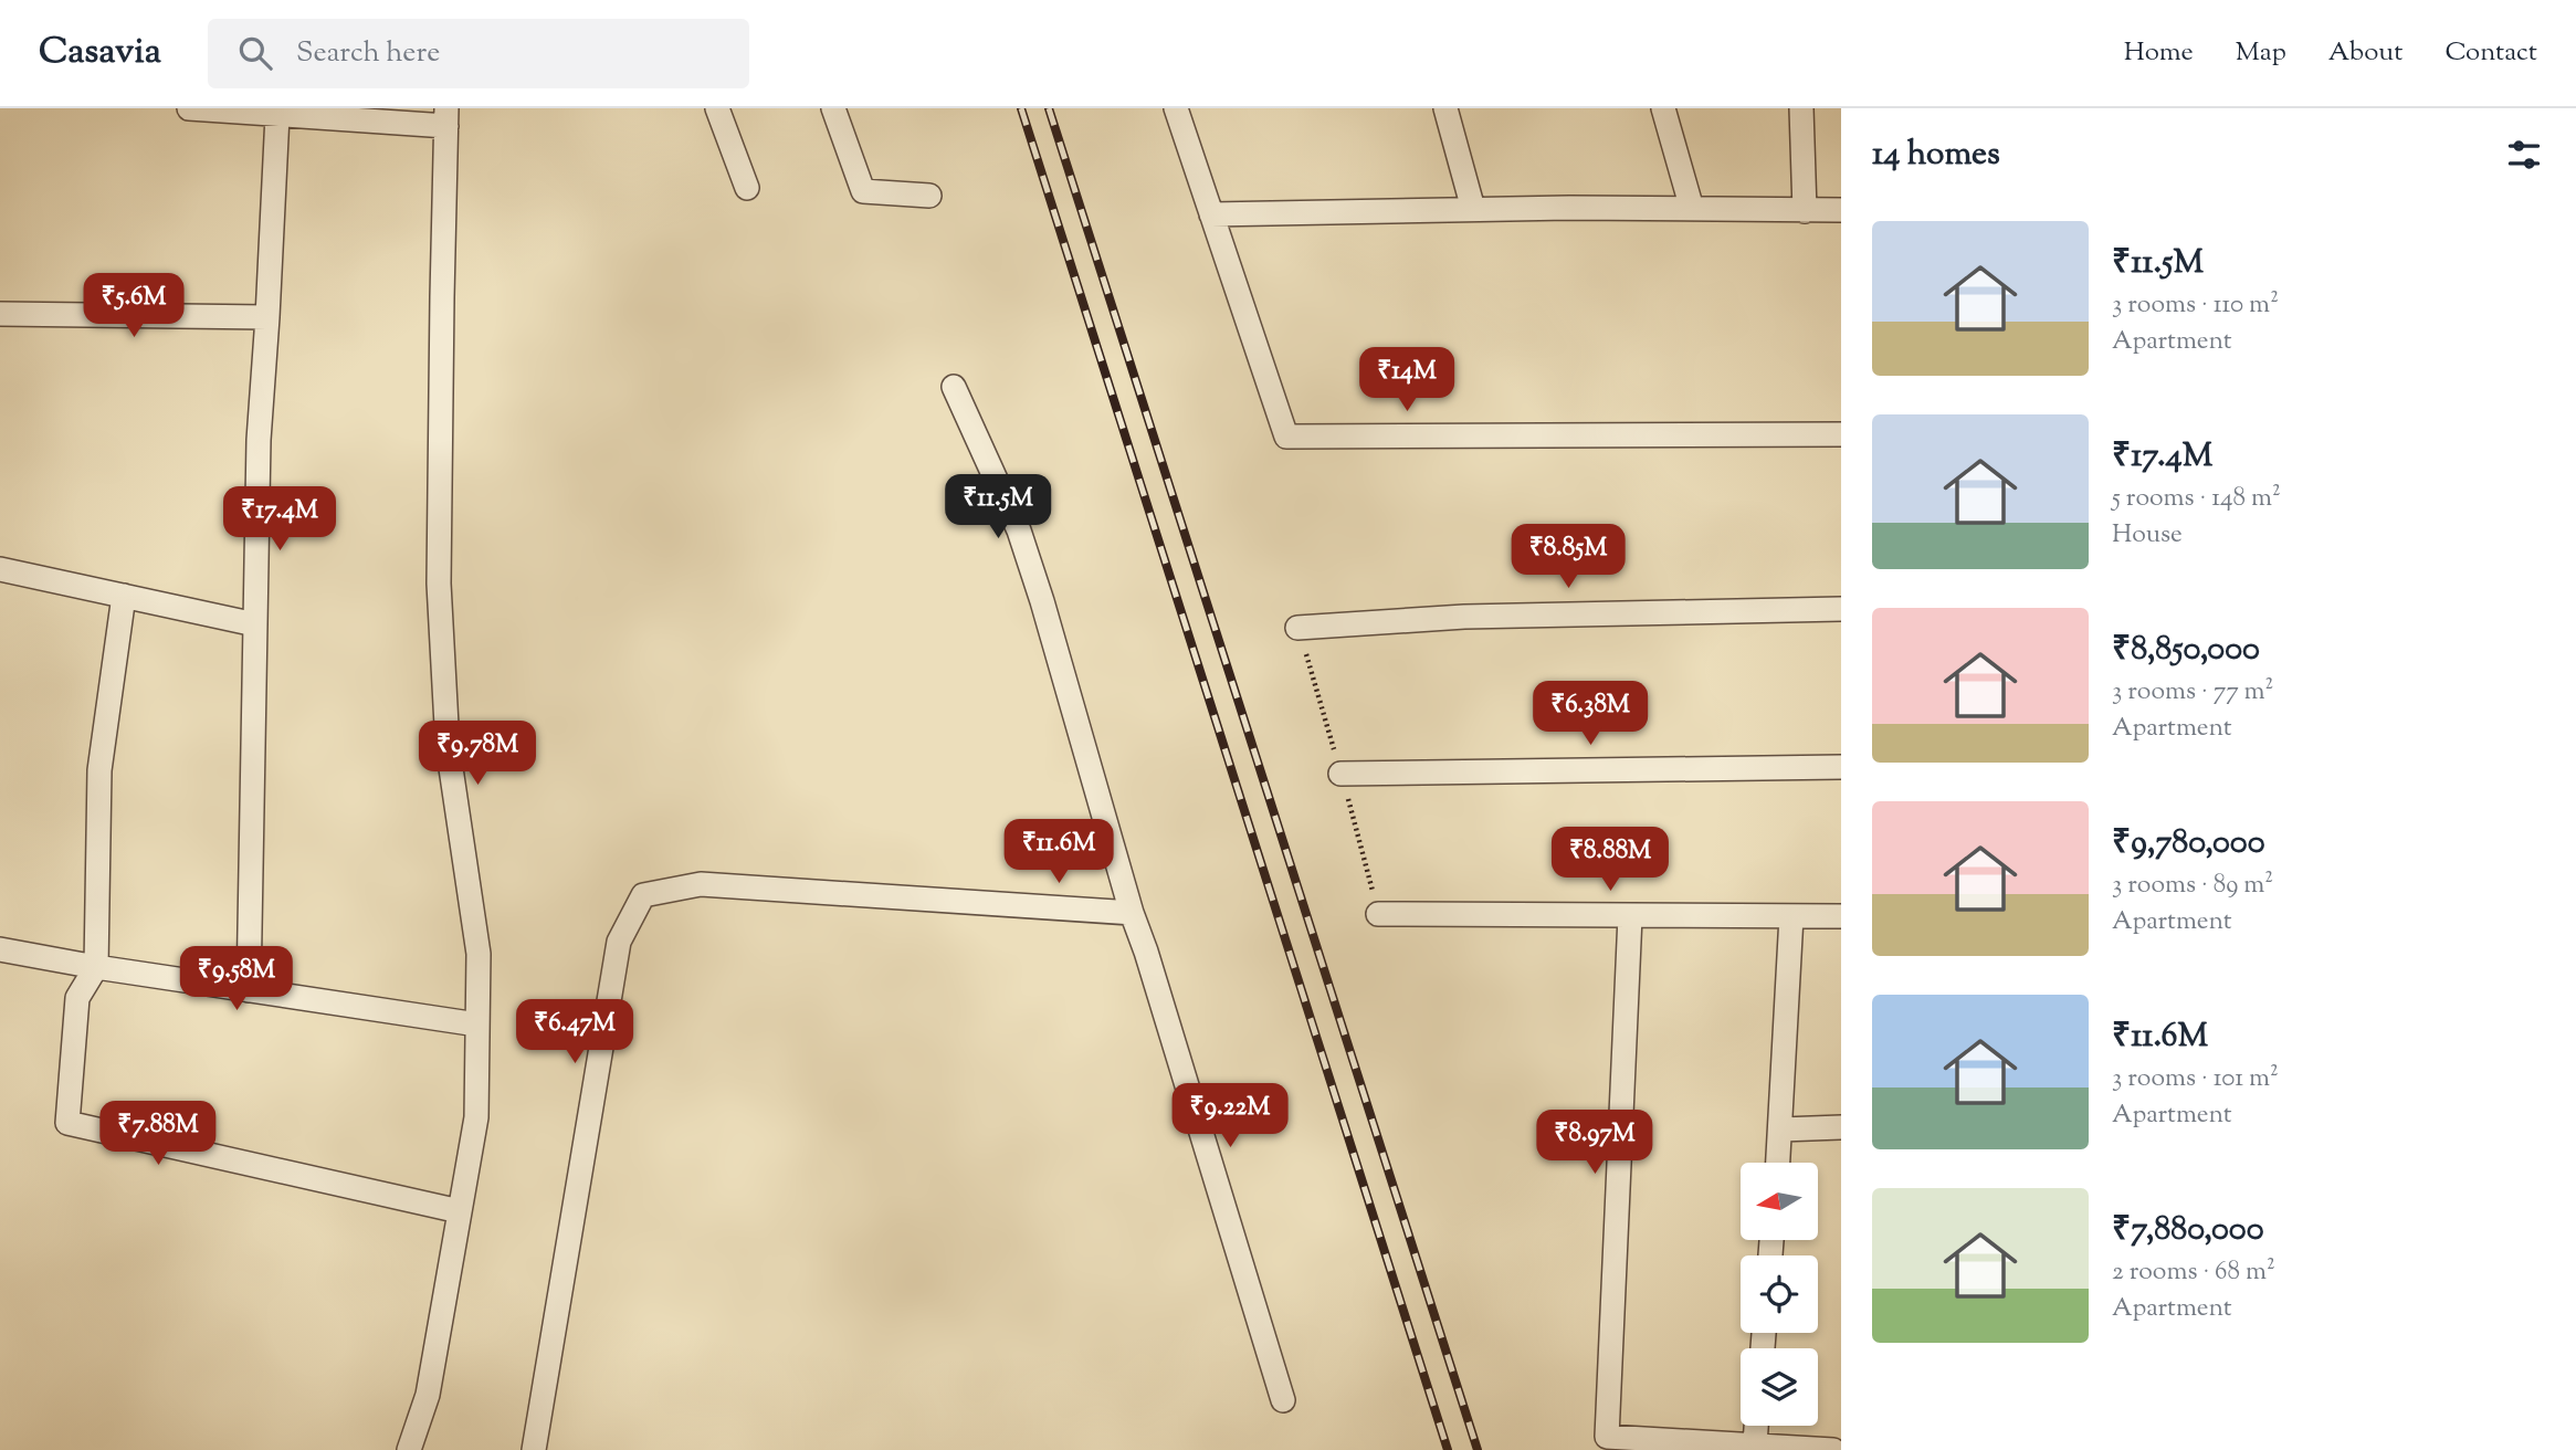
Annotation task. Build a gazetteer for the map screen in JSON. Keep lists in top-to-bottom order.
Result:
{
  "north": "left",
  "page": {
    "header": "Casavia",
    "search": "Search here",
    "nav": [
      "Home",
      "Map",
      "About",
      "Contact"
    ],
    "heading": "14 homes",
    "list": [
      {
        "name": "₹11.5M",
        "note": "3 rooms · 110 m² · Apartment"
      },
      {
        "name": "₹17.4M",
        "note": "5 rooms · 148 m² · House"
      },
      {
        "name": "₹8,850,000",
        "note": "3 rooms · 77 m² · Apartment"
      },
      {
        "name": "₹9,780,000",
        "note": "3 rooms · 89 m² · Apartment"
      },
      {
        "name": "₹11.6M",
        "note": "3 rooms · 101 m² · Apartment"
      },
      {
        "name": "₹7,880,000",
        "note": "2 rooms · 68 m² · Apartment"
      }
    ],
    "price": [
      "₹5.6M",
      "₹14M",
      "₹11.5M",
      "₹17.4M",
      "₹8.85M",
      "₹6.38M",
      "₹9.78M",
      "₹11.6M",
      "₹8.88M",
      "₹9.58M",
      "₹6.47M",
      "₹9.22M",
      "₹7.88M",
      "₹8.97M"
    ]
  }
}
